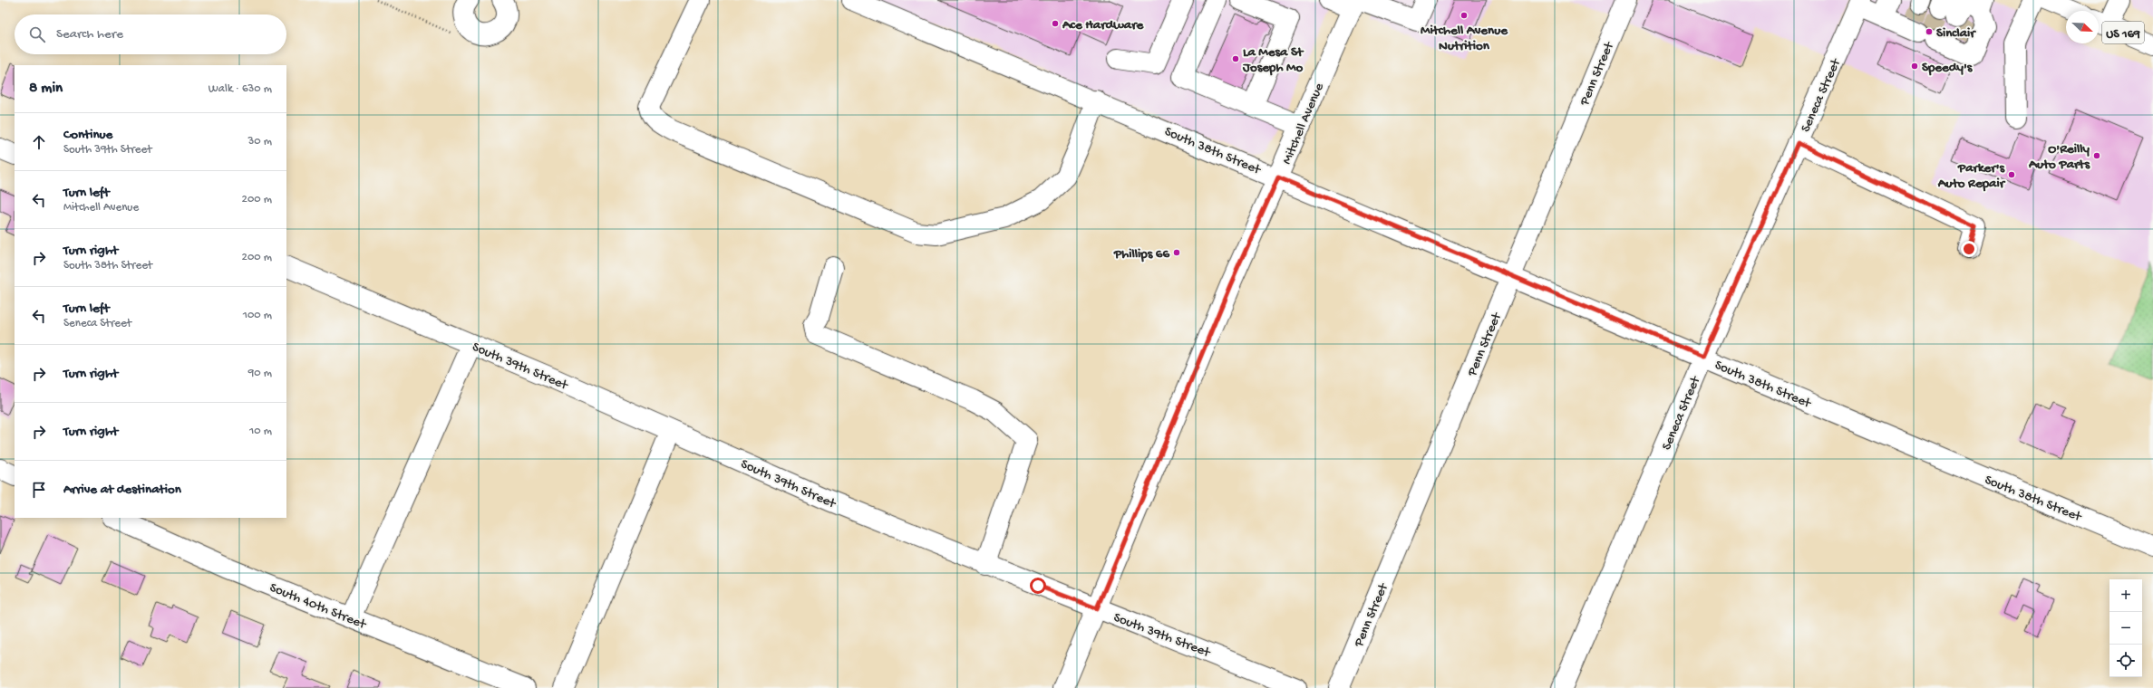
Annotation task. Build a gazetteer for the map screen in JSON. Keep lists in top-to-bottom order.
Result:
{
  "streets": {
    "street": [
      "US 169",
      "Penn Street",
      "Seneca Street",
      "Mitchell Avenue",
      "South 38th Street",
      "South 39th Street",
      "South 40th Street"
    ]
  },
  "crossings": [
    ["Penn Street", "South 38th Street"],
    ["Seneca Street", "South 38th Street"],
    ["Mitchell Avenue", "South 38th Street"],
    ["Mitchell Avenue", "South 39th Street"]
  ],
  "places": [
    "Mitchell Avenue Nutrition",
    "Ace Hardware",
    "Sinclair",
    "La Mesa St Joseph Mo",
    "Speedy's",
    "O'Reilly Auto Parts",
    "Parker's Auto Repair",
    "Phillips 66"
  ],
  "north": "bottom right",
  "page": {
    "search": "Search here",
    "heading": ["8 min", "Walk · 630 m"],
    "list": [
      ["Continue", "South 39th Street", "30 m"],
      ["Turn left", "Mitchell Avenue", "200 m"],
      ["Turn right", "South 38th Street", "200 m"],
      ["Turn left", "Seneca Street", "100 m"],
      ["Turn right", "90 m"],
      ["Turn right", "10 m"],
      "Arrive at destination"
    ],
    "map_buttons": ["+", "−"]
  }
}
